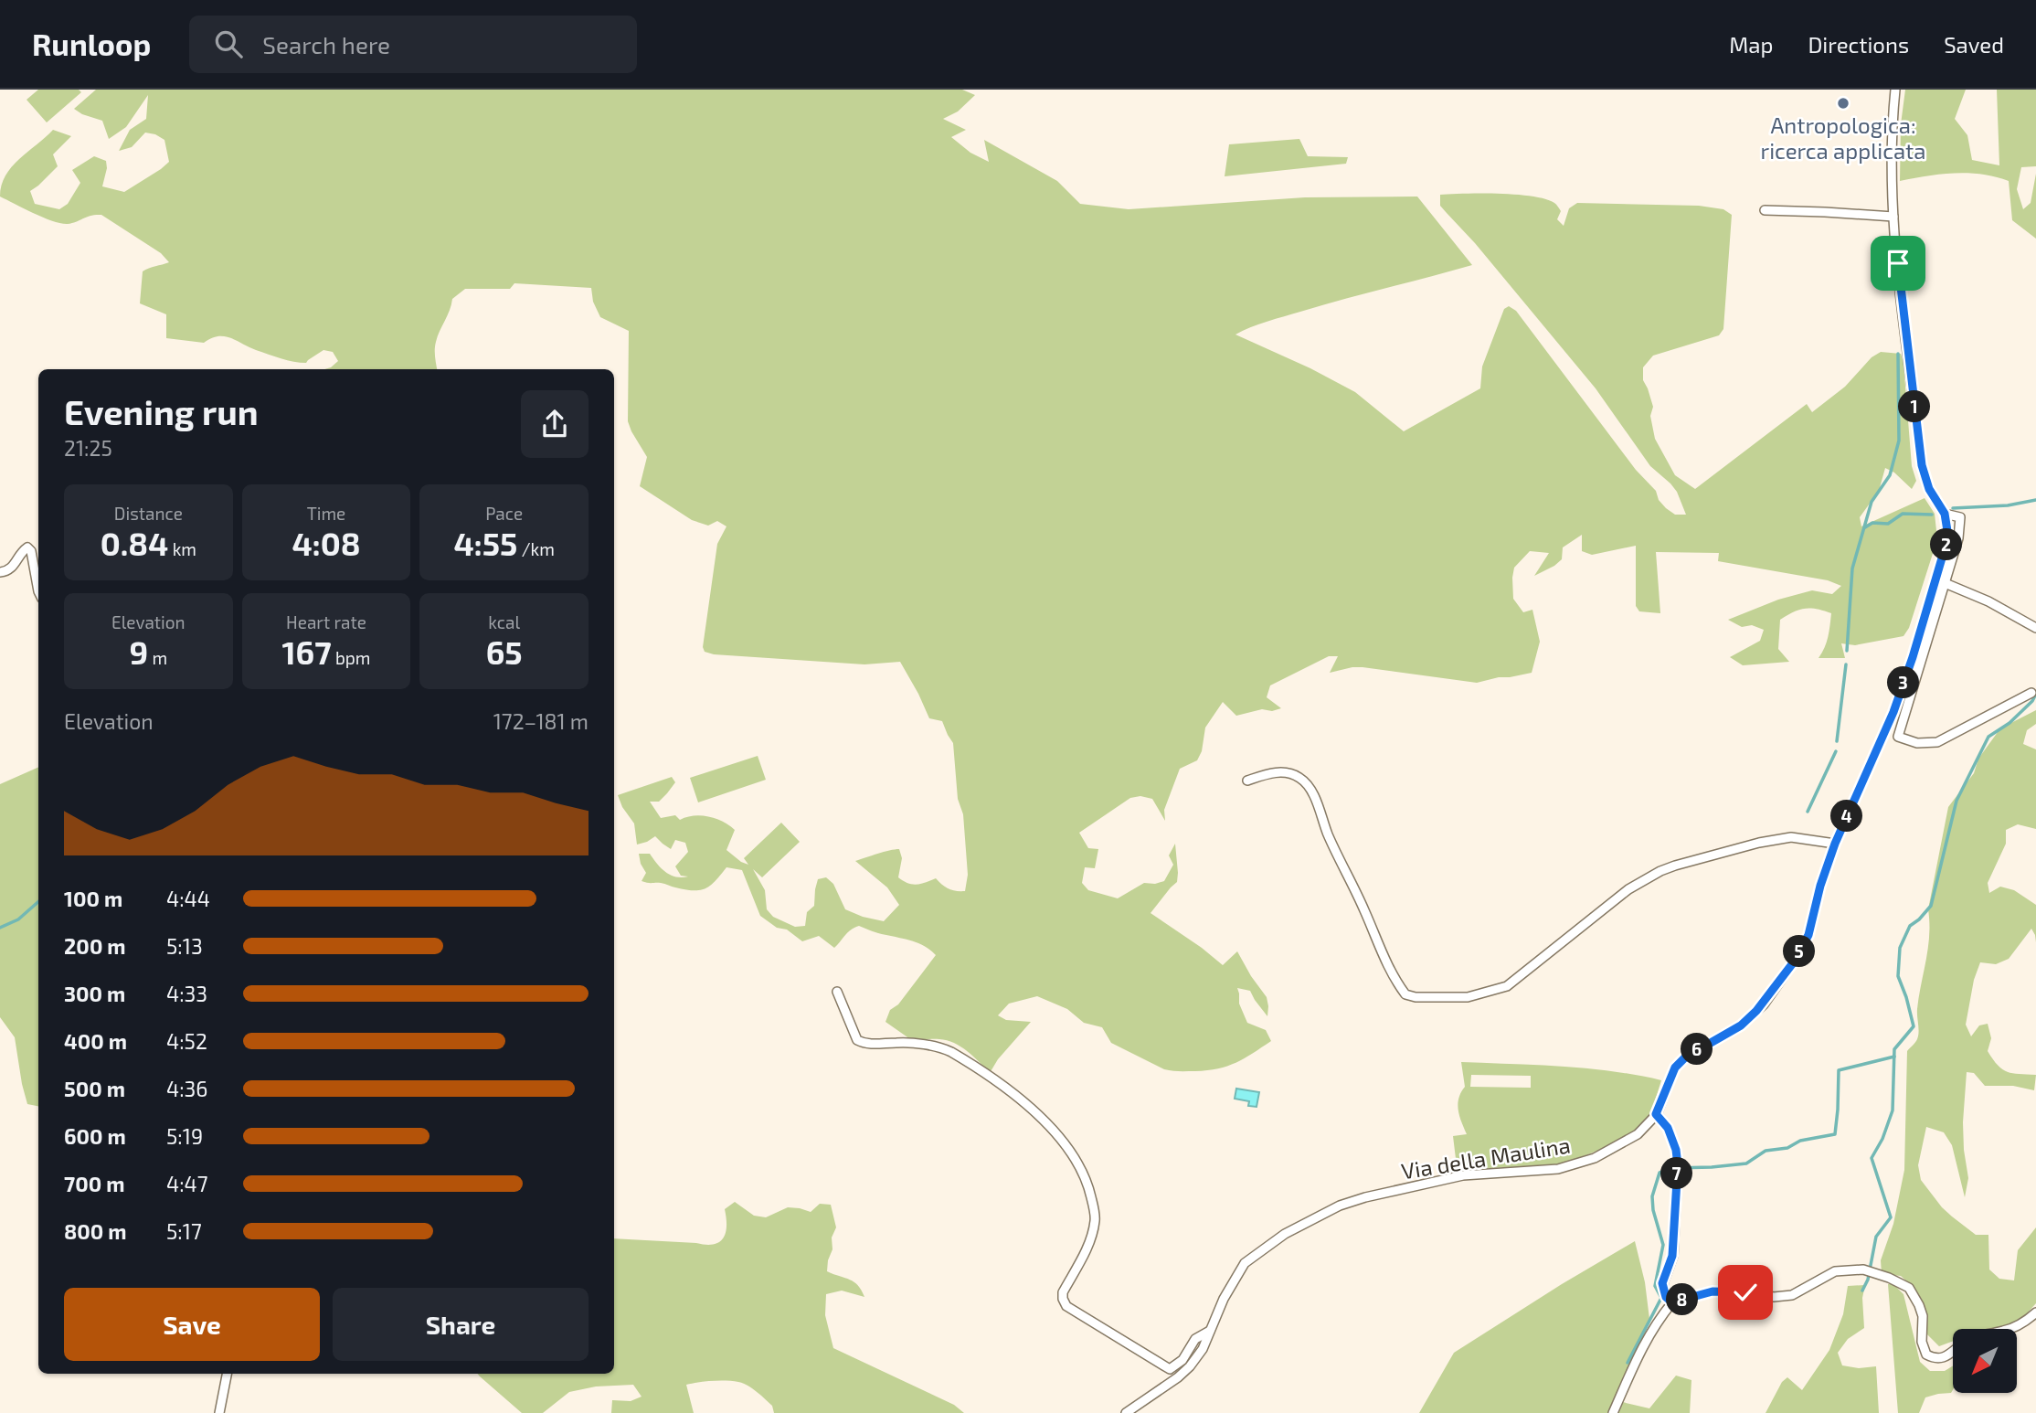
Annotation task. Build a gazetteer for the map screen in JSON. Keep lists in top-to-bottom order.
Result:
{
  "streets": {
    "street": ["Via della Maulina"]
  },
  "places": ["Antropologica: ricerca applicata"],
  "north": "bottom left",
  "page": {
    "header": "Runloop",
    "search": "Search here",
    "nav": ["Map", "Directions", "Saved"],
    "heading": ["Evening run", "21:25"],
    "pins": [
      "1",
      "2",
      "3",
      "4",
      "5",
      "6",
      "7",
      "8"
    ],
    "stats": [
      ["Distance", "0.84 km"],
      ["Time", "4:08"],
      ["Pace", "4:55 /km"],
      ["Elevation", "9 m"],
      ["Heart rate", "167 bpm"],
      ["kcal", "65"]
    ],
    "chart": ["Elevation", "172–181 m"],
    "list": [
      {
        "name": "100 m",
        "note": "4:44"
      },
      {
        "name": "200 m",
        "note": "5:13"
      },
      {
        "name": "300 m",
        "note": "4:33"
      },
      {
        "name": "400 m",
        "note": "4:52"
      },
      {
        "name": "500 m",
        "note": "4:36"
      },
      {
        "name": "600 m",
        "note": "5:19"
      },
      {
        "name": "700 m",
        "note": "4:47"
      },
      {
        "name": "800 m",
        "note": "5:17"
      }
    ],
    "buttons": ["Save", "Share"]
  }
}
